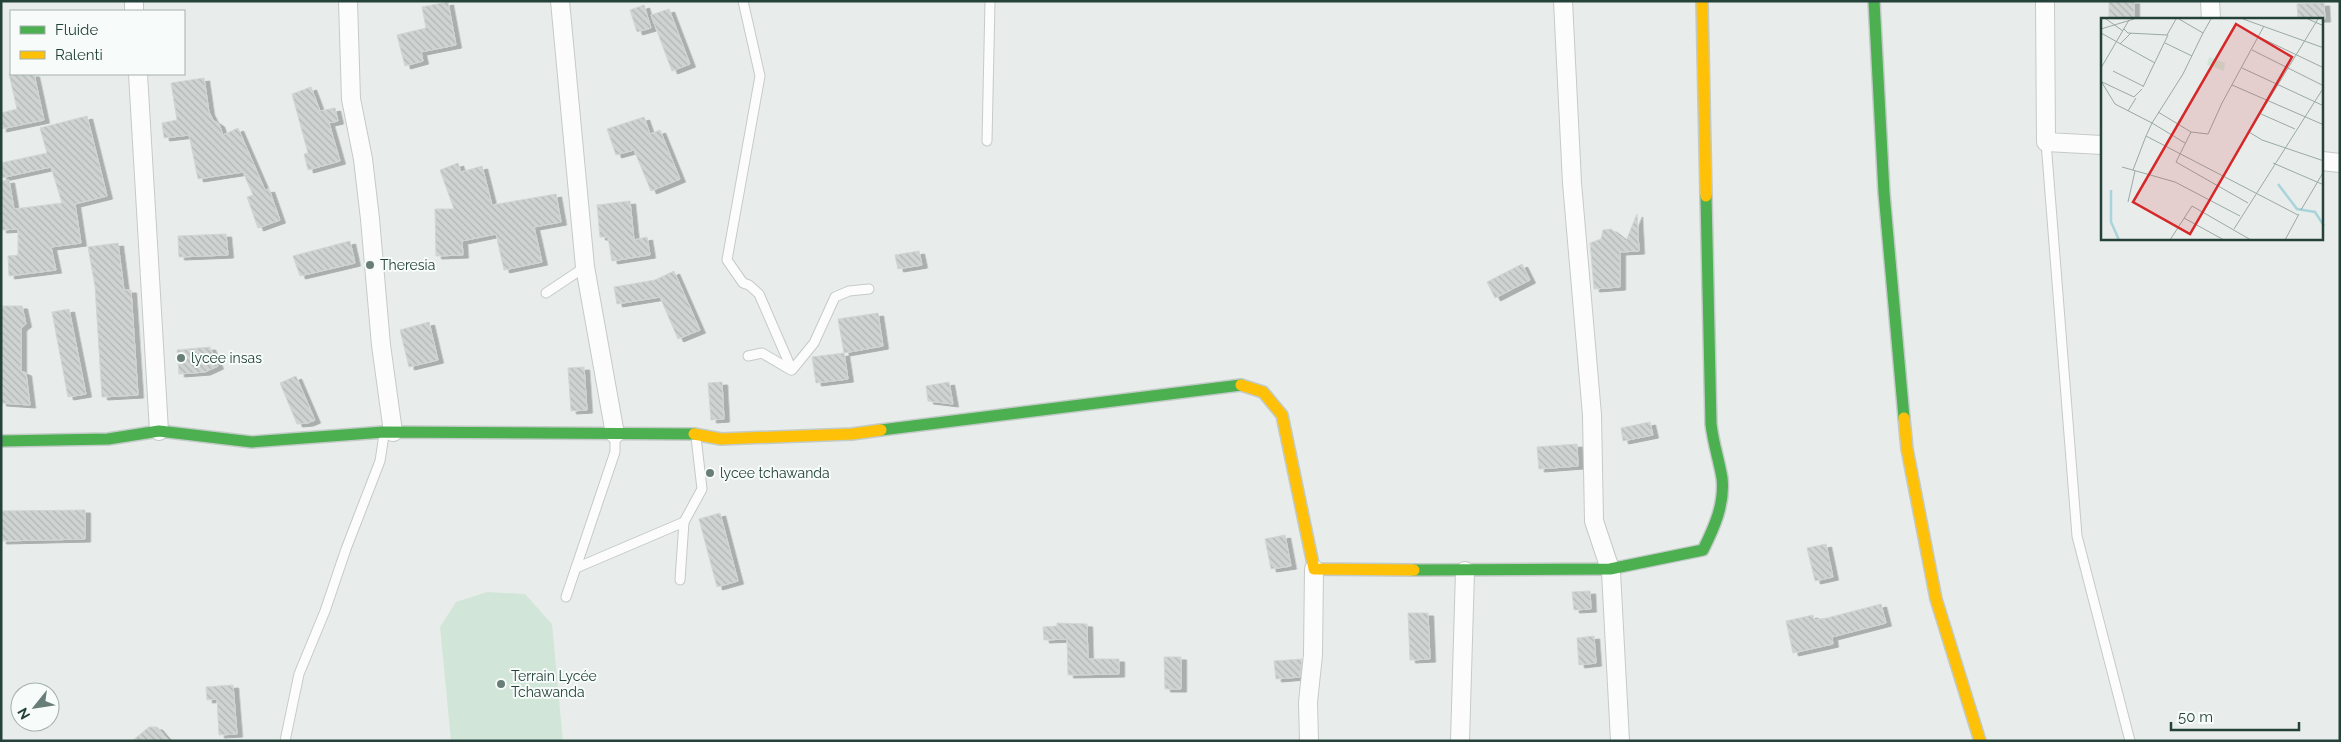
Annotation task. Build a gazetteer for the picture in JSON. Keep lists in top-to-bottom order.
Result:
{
  "places": [
    "Theresia",
    "lycee insas",
    "lycee tchawanda",
    "Terrain Lycée Tchawanda"
  ],
  "legend": ["Fluide", "Ralenti"],
  "scale_bar": "50 m",
  "north": "bottom left"
}
